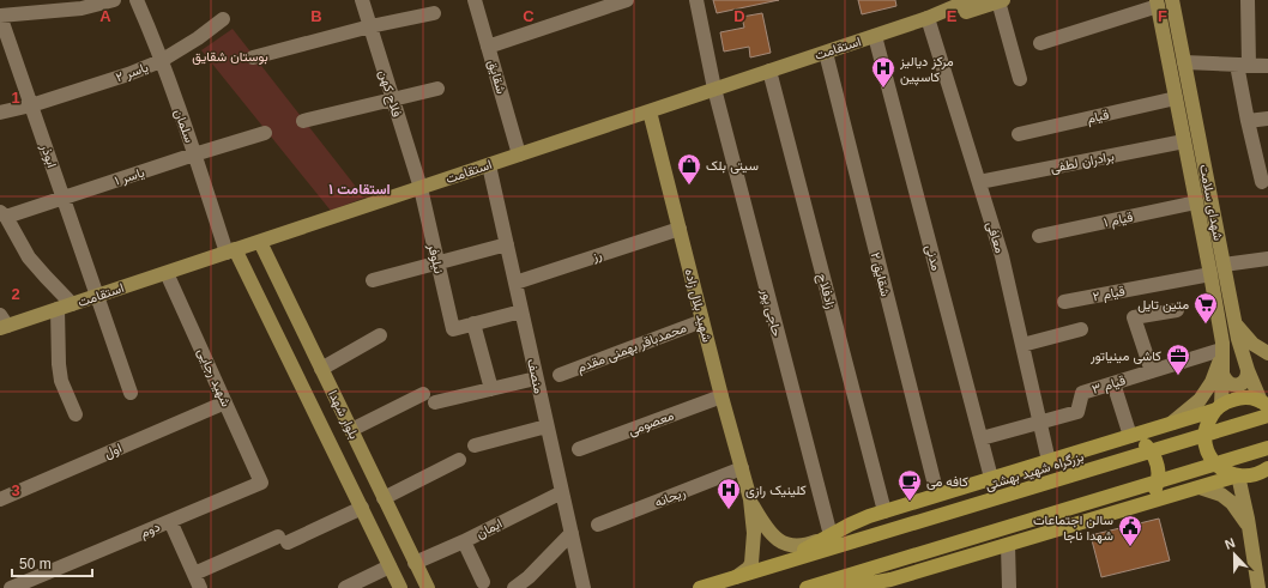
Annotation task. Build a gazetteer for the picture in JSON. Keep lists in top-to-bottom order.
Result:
{
  "streets": {
    "highway": ["بزرگراه شهید بهشتی"],
    "main road": [
      "استقامت",
      "شهدای سلامت",
      "شهید بلال زاده",
      "بلوار شهدا"
    ],
    "street": [
      "یاسر ۲",
      "شقایق",
      "فلاح کهن",
      "قیام",
      "سلمان",
      "ابوذر",
      "برادران لطفی",
      "یاسر ۱",
      "قیام ۱",
      "معافی",
      "رز",
      "مدنی",
      "نیلوفر",
      "شقایق ۲",
      "زادفلاح",
      "قیام ۲",
      "حاجی پور",
      "محمدباقر بهمنی مقدم",
      "منصف",
      "شهید رجایی",
      "قیام ۳",
      "معصومی",
      "اول",
      "ریحانه",
      "ایمان",
      "دوم"
    ]
  },
  "crossings": [
    ["استقامت", "شقایق"],
    ["استقامت", "فلاح کهن"],
    ["استقامت", "سلمان"],
    ["استقامت", "ابوذر"],
    ["استقامت", "معافی"],
    ["استقامت", "مدنی"],
    ["استقامت", "نیلوفر"],
    ["استقامت", "شقایق ۲"],
    ["استقامت", "زادفلاح"],
    ["استقامت", "شهید بلال زاده"],
    ["استقامت", "حاجی پور"],
    ["استقامت", "منصف"],
    ["استقامت", "شهید رجایی"],
    ["استقامت", "بلوار شهدا"],
    ["یاسر ۲", "سلمان"],
    ["یاسر ۲", "ابوذر"],
    ["فلاح کهن", "نیلوفر"],
    ["قیام", "شهدای سلامت"],
    ["سلمان", "یاسر ۱"],
    ["سلمان", "بلوار شهدا"],
    ["ابوذر", "یاسر ۱"],
    ["برادران لطفی", "شهدای سلامت"],
    ["برادران لطفی", "معافی"],
    ["شهدای سلامت", "قیام ۱"],
    ["شهدای سلامت", "قیام ۲"],
    ["شهدای سلامت", "قیام ۳"],
    ["معافی", "قیام ۳"],
    ["رز", "شهید بلال زاده"],
    ["رز", "منصف"],
    ["مدنی", "قیام ۳"],
    ["شهید بلال زاده", "حاجی پور"],
    ["شهید بلال زاده", "محمدباقر بهمنی مقدم"],
    ["شهید بلال زاده", "معصومی"],
    ["شهید بلال زاده", "بزرگراه شهید بهشتی"],
    ["شهید بلال زاده", "ریحانه"],
    ["منصف", "ایمان"],
    ["شهید رجایی", "اول"],
    ["شهید رجایی", "دوم"],
    ["بلوار شهدا", "ایمان"]
  ],
  "districts": ["استقامت ۱"],
  "parks": ["بوستان شقایق"],
  "places": {
    "hospital": ["مرکز دیالیز کاسپین", "کلینیک رازی"],
    "shop": ["سیتی بلک"],
    "supermarket": ["متین تایل"],
    "office": ["کاشی مینیاتور"],
    "cafe": ["کافه می"],
    "public building": ["سالن اجتماعات شهدا ناجا"]
  },
  "scale_bar": "50 m",
  "north": "top",
  "grid": {
    "columns": [
      "A",
      "B",
      "C",
      "D",
      "E",
      "F"
    ],
    "rows": ["1", "2", "3"]
  }
}
